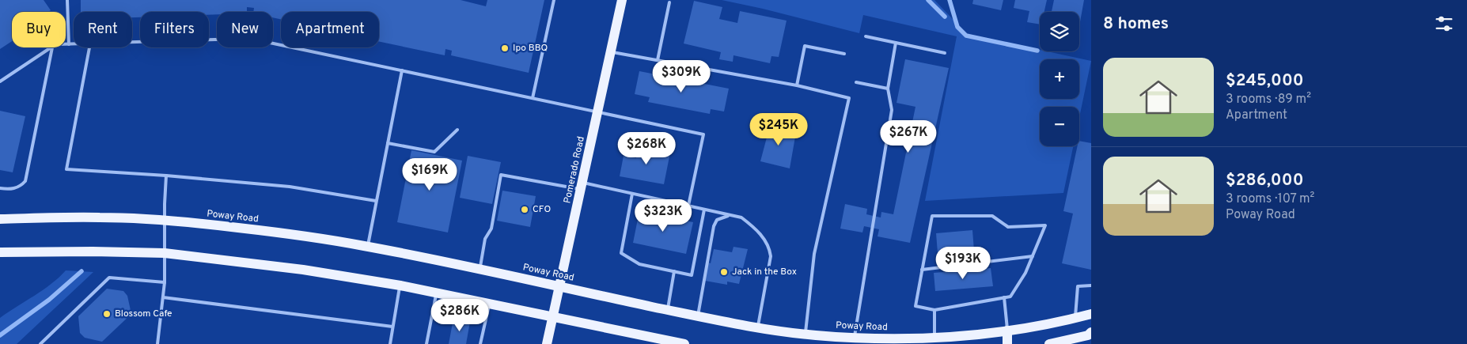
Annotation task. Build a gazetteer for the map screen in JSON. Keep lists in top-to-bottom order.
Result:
{
  "streets": {
    "main road": ["Pomerado Road", "Poway Road"]
  },
  "crossings": [
    ["Pomerado Road", "Poway Road"]
  ],
  "places": [
    "Ipo BBQ",
    "CFO",
    "Jack in the Box",
    "Blossom Cafe"
  ],
  "page": {
    "heading": "8 homes",
    "map_buttons": ["+", "−"],
    "chip": [
      "Buy",
      "Rent",
      "Filters",
      "New",
      "Apartment"
    ],
    "list": [
      {
        "name": "$245,000",
        "note": "3 rooms · 89 m² · Apartment"
      },
      {
        "name": "$286,000",
        "note": "3 rooms · 107 m² · Poway Road"
      }
    ],
    "price": [
      "$309K",
      "$245K",
      "$267K",
      "$268K",
      "$169K",
      "$323K",
      "$193K",
      "$286K"
    ]
  }
}
